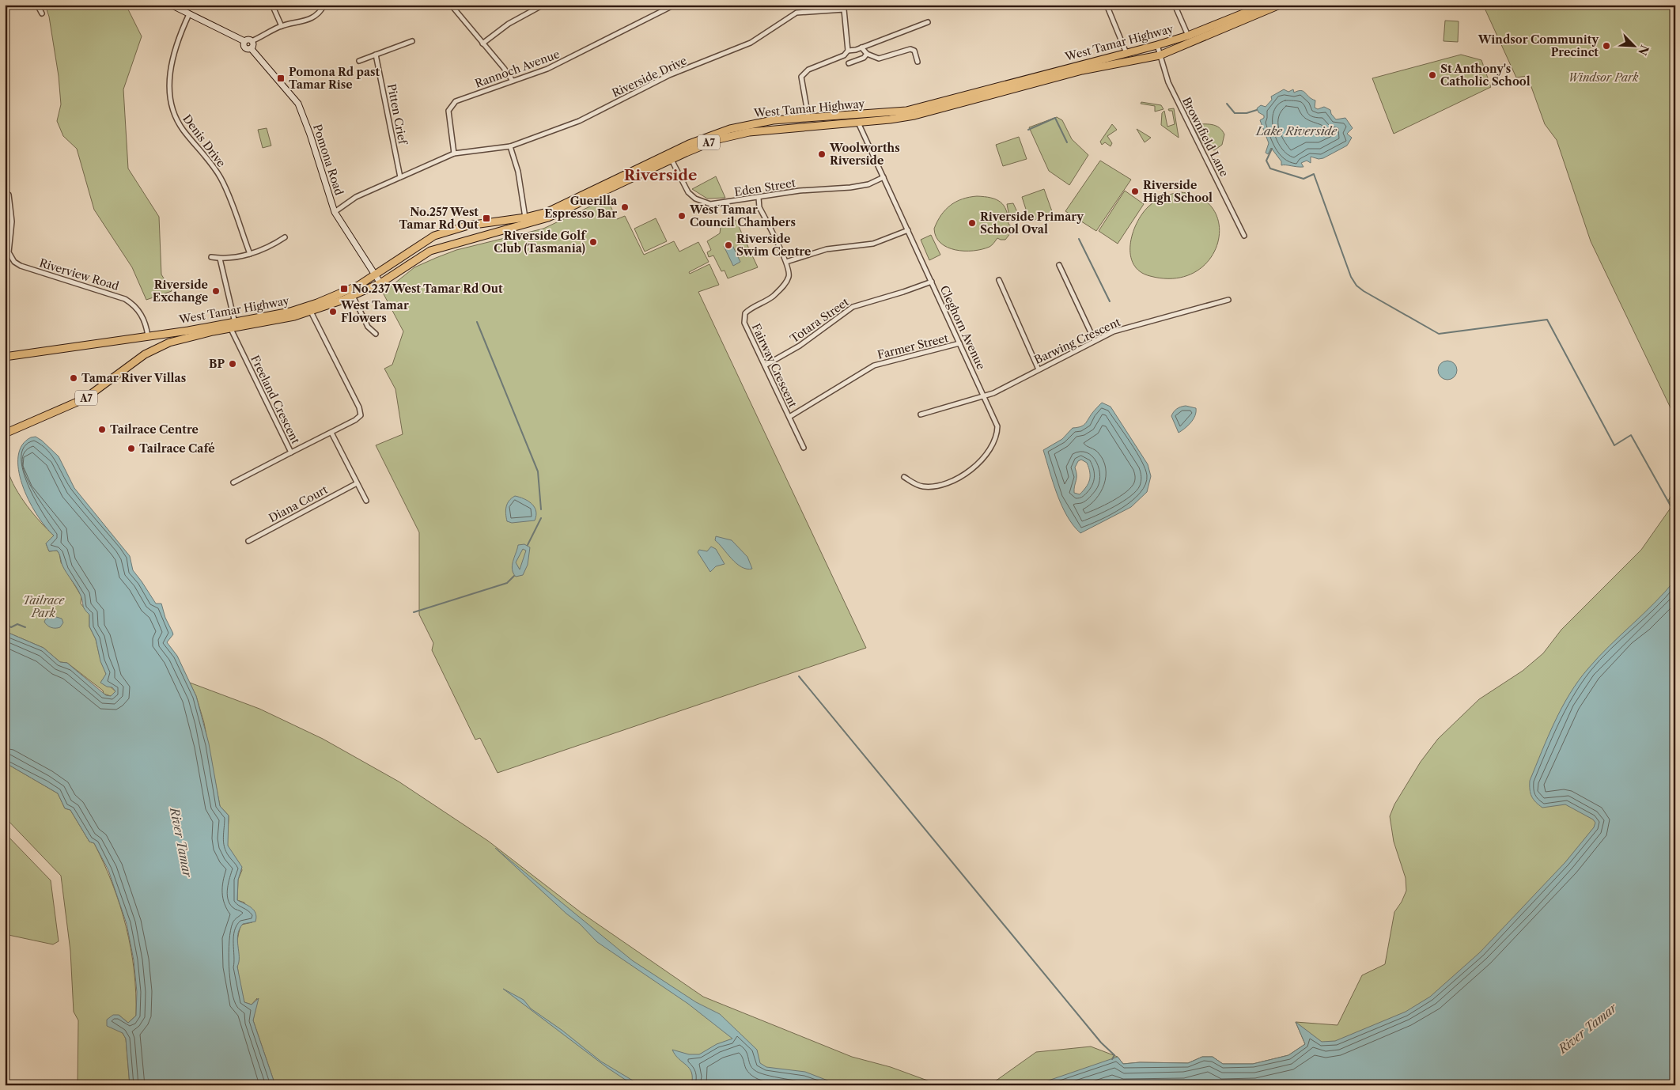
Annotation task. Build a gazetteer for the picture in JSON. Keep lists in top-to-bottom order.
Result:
{
  "streets": {
    "highway": ["West Tamar Highway", "A7"],
    "street": [
      "Rannoch Avenue",
      "Riverside Drive",
      "Pitten Crief",
      "Brownfield Lane",
      "Denis Drive",
      "Pomona Road",
      "Eden Street",
      "Riverview Road",
      "Totara Street",
      "Cleghorn Avenue",
      "Barwing Crescent",
      "Farmer Street",
      "Fairway Crescent",
      "Freeland Crescent",
      "Diana Court"
    ]
  },
  "crossings": [
    ["West Tamar Highway", "Brownfield Lane"],
    ["West Tamar Highway", "A7"],
    ["West Tamar Highway", "Pomona Road"],
    ["West Tamar Highway", "Eden Street"],
    ["West Tamar Highway", "Riverview Road"],
    ["West Tamar Highway", "Cleghorn Avenue"],
    ["West Tamar Highway", "Freeland Crescent"],
    ["Rannoch Avenue", "Riverside Drive"],
    ["Riverside Drive", "Pitten Crief"],
    ["Riverside Drive", "Pomona Road"],
    ["Eden Street", "Cleghorn Avenue"],
    ["Eden Street", "Fairway Crescent"],
    ["Totara Street", "Cleghorn Avenue"],
    ["Totara Street", "Fairway Crescent"],
    ["Cleghorn Avenue", "Barwing Crescent"],
    ["Cleghorn Avenue", "Farmer Street"],
    ["Farmer Street", "Fairway Crescent"]
  ],
  "districts": ["Riverside"],
  "water": ["Lake Riverside", "River Tamar"],
  "parks": ["Windsor Park", "Tailrace Park"],
  "places": {
    "other": [
      "Windsor Community Precinct",
      "St Anthony's Catholic School",
      "Woolworths Riverside",
      "Riverside High School",
      "Guerilla Espresso Bar",
      "West Tamar Council Chambers",
      "Riverside Primary School Oval",
      "Riverside Golf Club (Tasmania)",
      "Riverside Swim Centre",
      "Riverside Exchange",
      "West Tamar Flowers",
      "BP",
      "Tamar River Villas",
      "Tailrace Centre",
      "Tailrace Café"
    ],
    "transit": ["Pomona Rd past Tamar Rise", "No.257 West Tamar Rd Out", "No.237 West Tamar Rd Out"]
  },
  "north": "bottom right"
}
